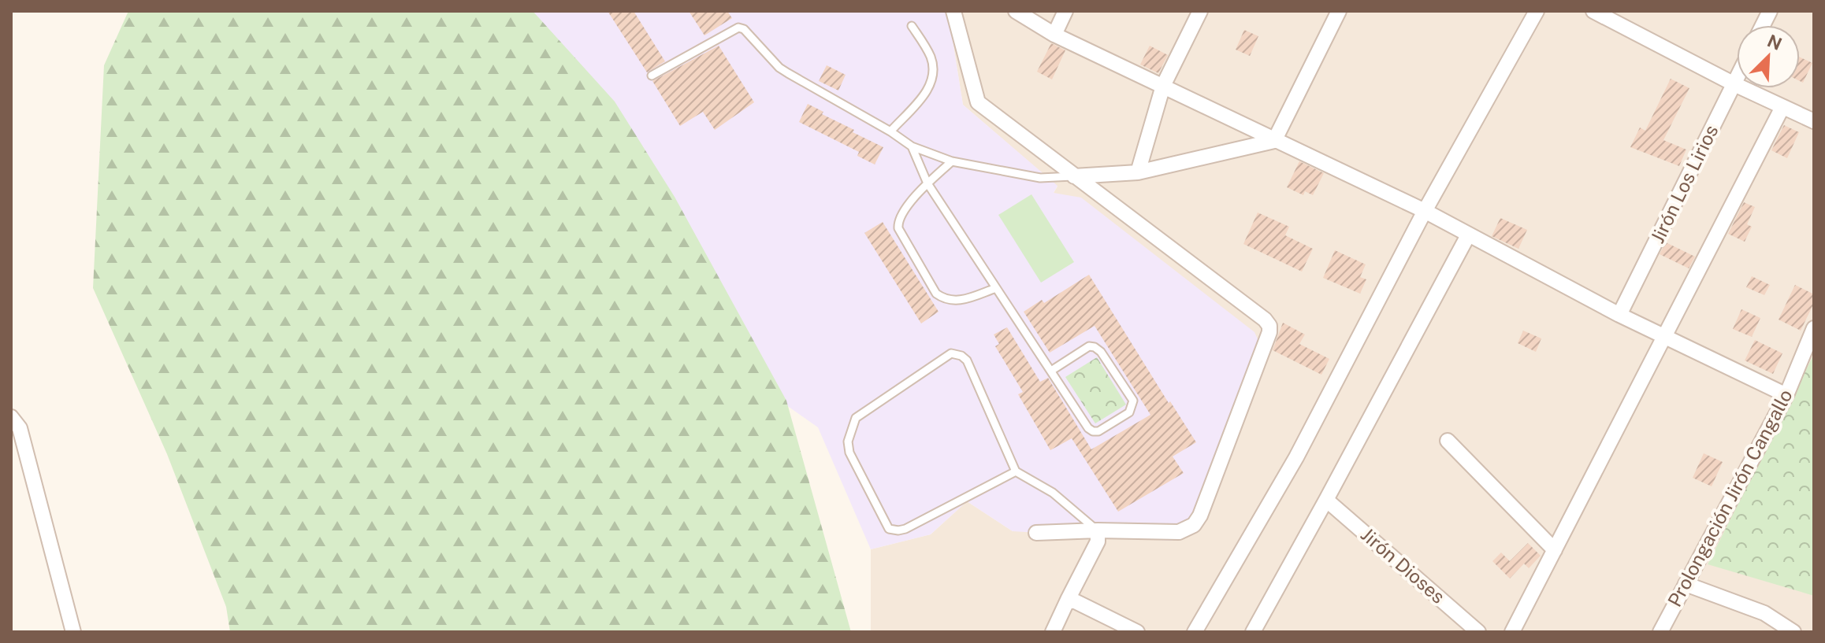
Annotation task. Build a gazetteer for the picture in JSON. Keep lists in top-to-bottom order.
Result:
{
  "streets": {
    "street": ["Jirón Los Lirios", "Prolongación Jirón Cangallo", "Jirón Dioses"]
  },
  "north": "top right"
}
